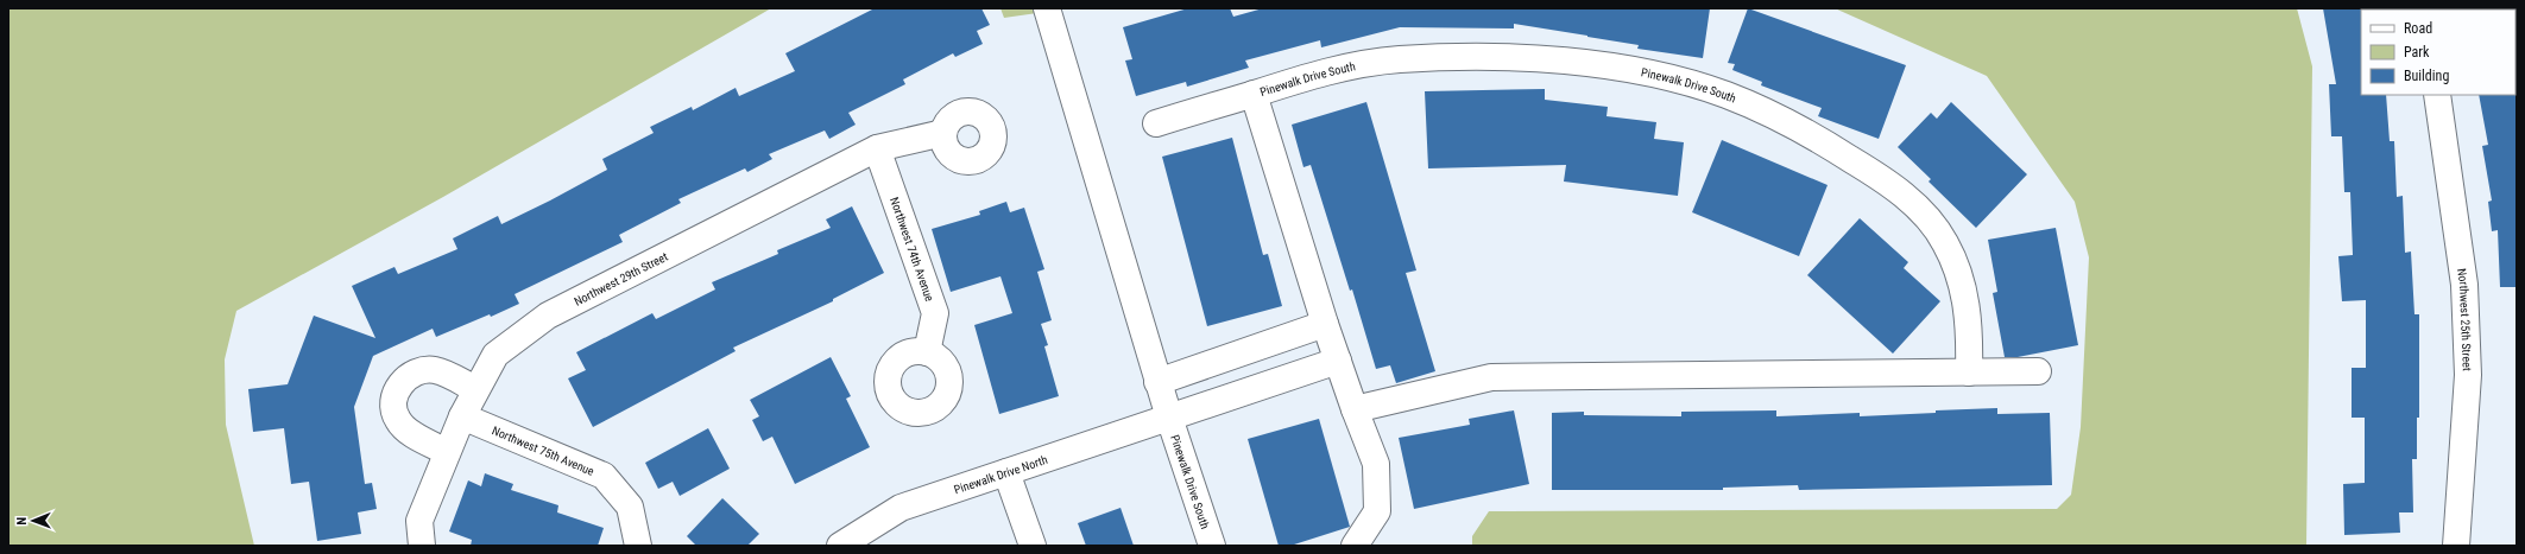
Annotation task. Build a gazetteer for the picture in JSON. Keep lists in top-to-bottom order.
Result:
{
  "streets": {
    "street": [
      "Pinewalk Drive South",
      "Northwest 74th Avenue",
      "Northwest 29th Street",
      "Northwest 25th Street",
      "Northwest 75th Avenue",
      "Pinewalk Drive North"
    ]
  },
  "crossings": [
    ["Pinewalk Drive South", "Pinewalk Drive North"],
    ["Northwest 74th Avenue", "Northwest 29th Street"],
    ["Northwest 29th Street", "Northwest 75th Avenue"]
  ],
  "legend": ["Road", "Park", "Building"],
  "north": "left"
}
